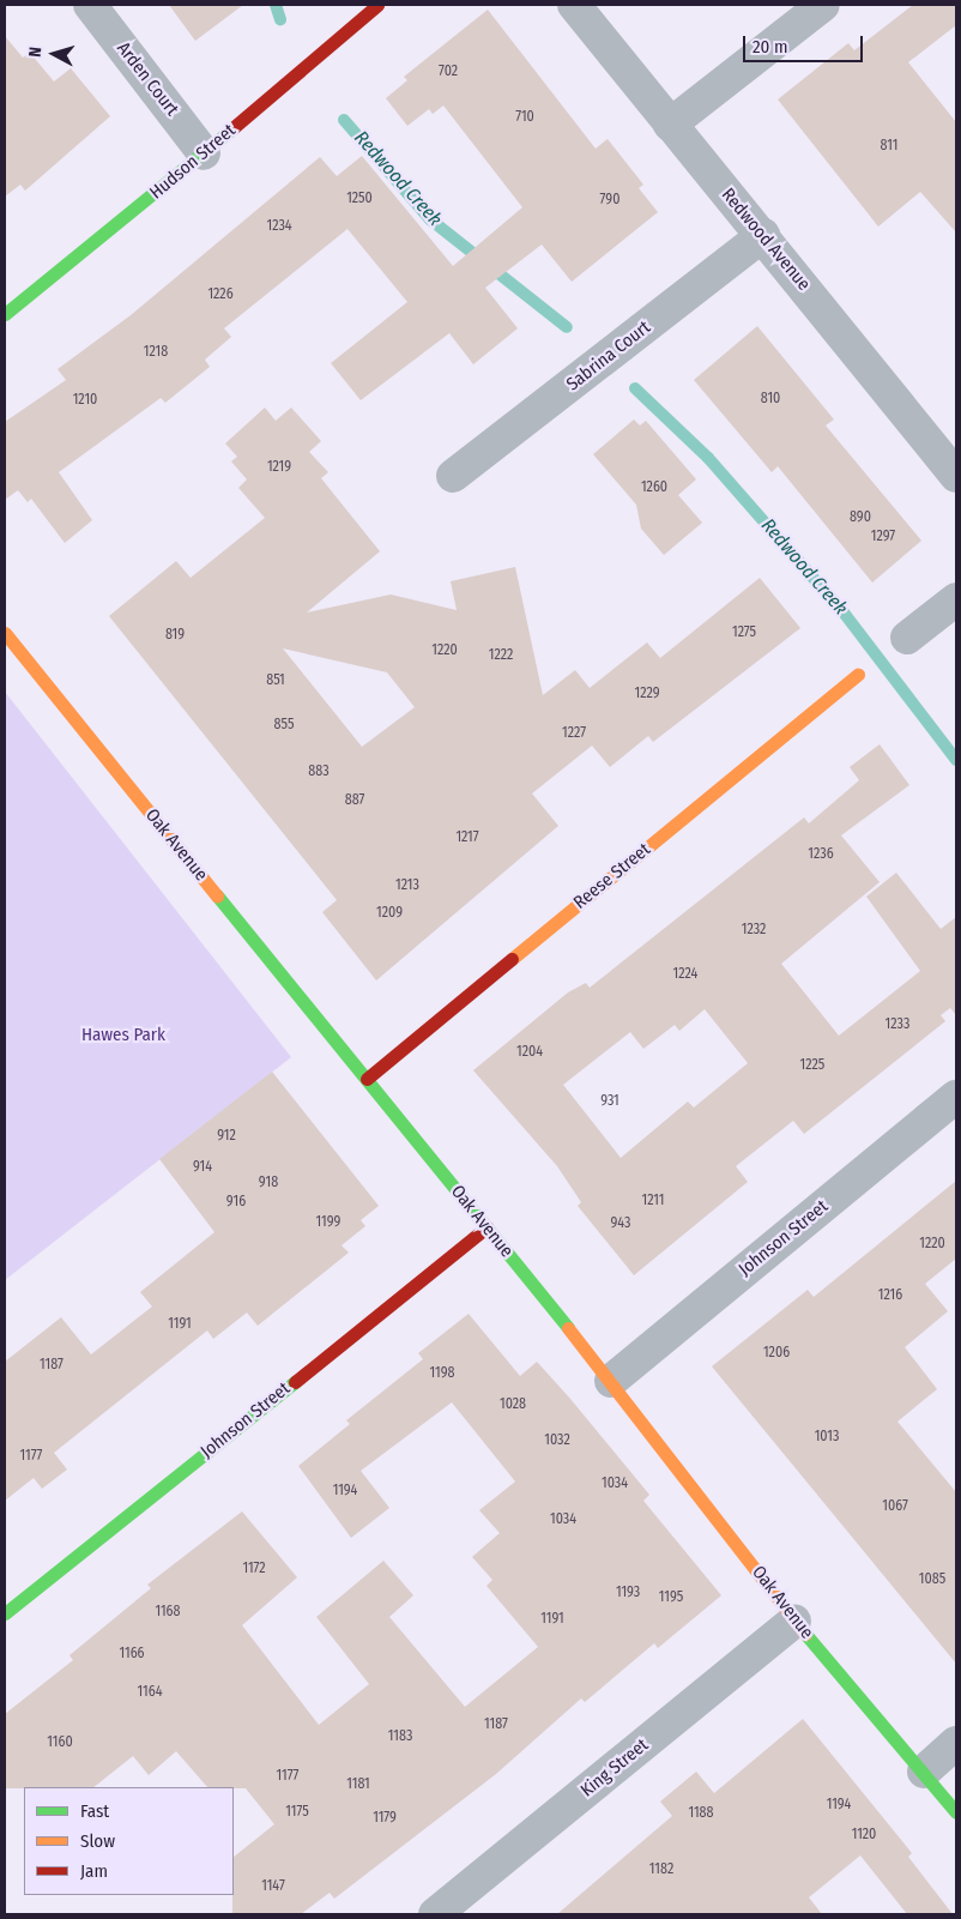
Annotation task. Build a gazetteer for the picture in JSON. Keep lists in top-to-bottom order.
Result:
{
  "streets": {
    "street": [
      "Arden Court",
      "Hudson Street",
      "Redwood Avenue",
      "Sabrina Court",
      "Oak Avenue",
      "Reese Street",
      "Johnson Street",
      "King Street"
    ]
  },
  "crossings": [
    ["Arden Court", "Hudson Street"],
    ["Redwood Avenue", "Sabrina Court"],
    ["Oak Avenue", "Reese Street"],
    ["Oak Avenue", "Johnson Street"],
    ["Oak Avenue", "King Street"]
  ],
  "water": ["Redwood Creek"],
  "parks": ["Hawes Park"],
  "house_numbers": [
    "702",
    "710",
    "811",
    "1250",
    "790",
    "1234",
    "1226",
    "1218",
    "810",
    "1210",
    "1219",
    "1260",
    "890",
    "1297",
    "1275",
    "819",
    "1220",
    "1222",
    "851",
    "1229",
    "855",
    "1227",
    "883",
    "887",
    "1217",
    "1236",
    "1213",
    "1209",
    "1232",
    "1224",
    "1233",
    "1204",
    "1225",
    "931",
    "912",
    "914",
    "918",
    "1211",
    "916",
    "1199",
    "943",
    "1220",
    "1216",
    "1191",
    "1206",
    "1187",
    "1198",
    "1028",
    "1013",
    "1032",
    "1177",
    "1034",
    "1194",
    "1067",
    "1034",
    "1172",
    "1085",
    "1193",
    "1195",
    "1168",
    "1191",
    "1166",
    "1164",
    "1187",
    "1183",
    "1160",
    "1177",
    "1181",
    "1194",
    "1175",
    "1188",
    "1179",
    "1120",
    "1182",
    "1147"
  ],
  "legend": ["Fast", "Slow", "Jam"],
  "scale_bar": "20 m",
  "north": "left"
}
